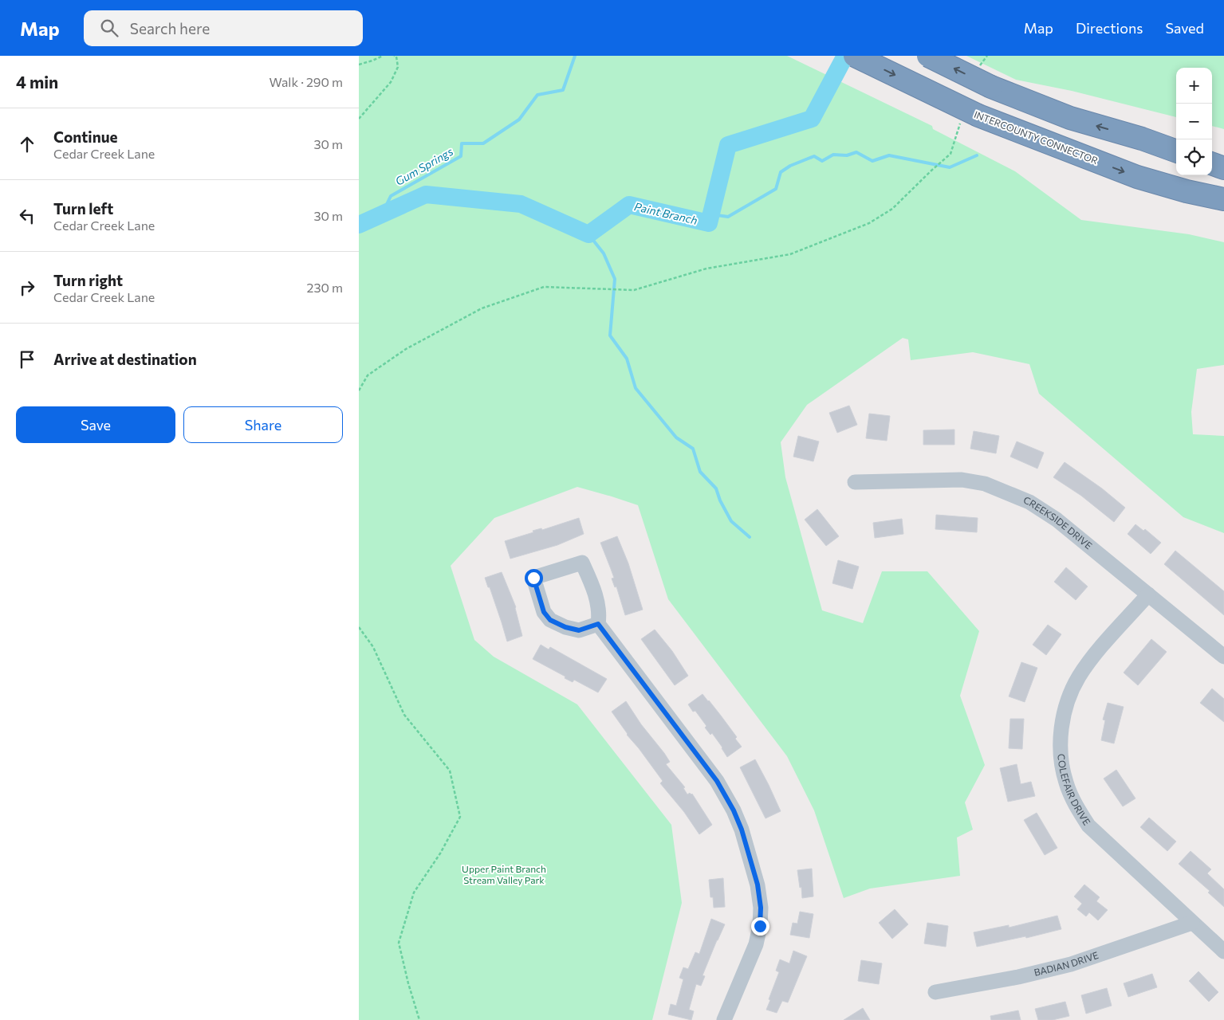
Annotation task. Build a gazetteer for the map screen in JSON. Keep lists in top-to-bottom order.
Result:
{
  "streets": {
    "highway": ["INTERCOUNTY CONNECTOR"],
    "street": ["CREEKSIDE DRIVE", "COLEFAIR DRIVE", "BADIAN DRIVE"]
  },
  "crossings": [
    ["CREEKSIDE DRIVE", "COLEFAIR DRIVE"],
    ["COLEFAIR DRIVE", "BADIAN DRIVE"]
  ],
  "water": ["Gum Springs", "Paint Branch"],
  "parks": ["Upper Paint Branch Stream Valley Park"],
  "page": {
    "header": "Map",
    "search": "Search here",
    "nav": ["Map", "Directions", "Saved"],
    "heading": ["4 min", "Walk · 290 m"],
    "map_buttons": ["+", "−"],
    "list": [
      ["Continue", "Cedar Creek Lane", "30 m"],
      ["Turn left", "Cedar Creek Lane", "30 m"],
      ["Turn right", "Cedar Creek Lane", "230 m"],
      "Arrive at destination"
    ],
    "buttons": ["Save", "Share"]
  }
}
